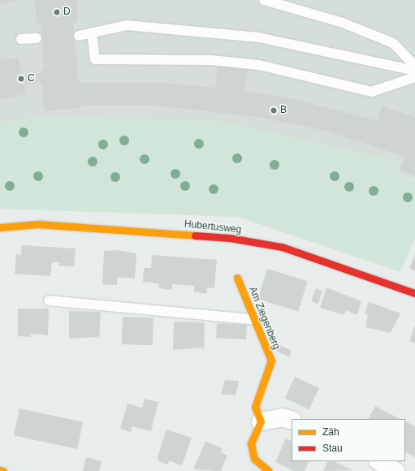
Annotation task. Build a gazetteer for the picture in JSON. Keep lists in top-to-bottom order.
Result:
{
  "streets": {
    "street": ["Hubertusweg", "Am Ziegenberg"]
  },
  "places": ["D", "C", "B"],
  "legend": ["Zäh", "Stau"]
}
